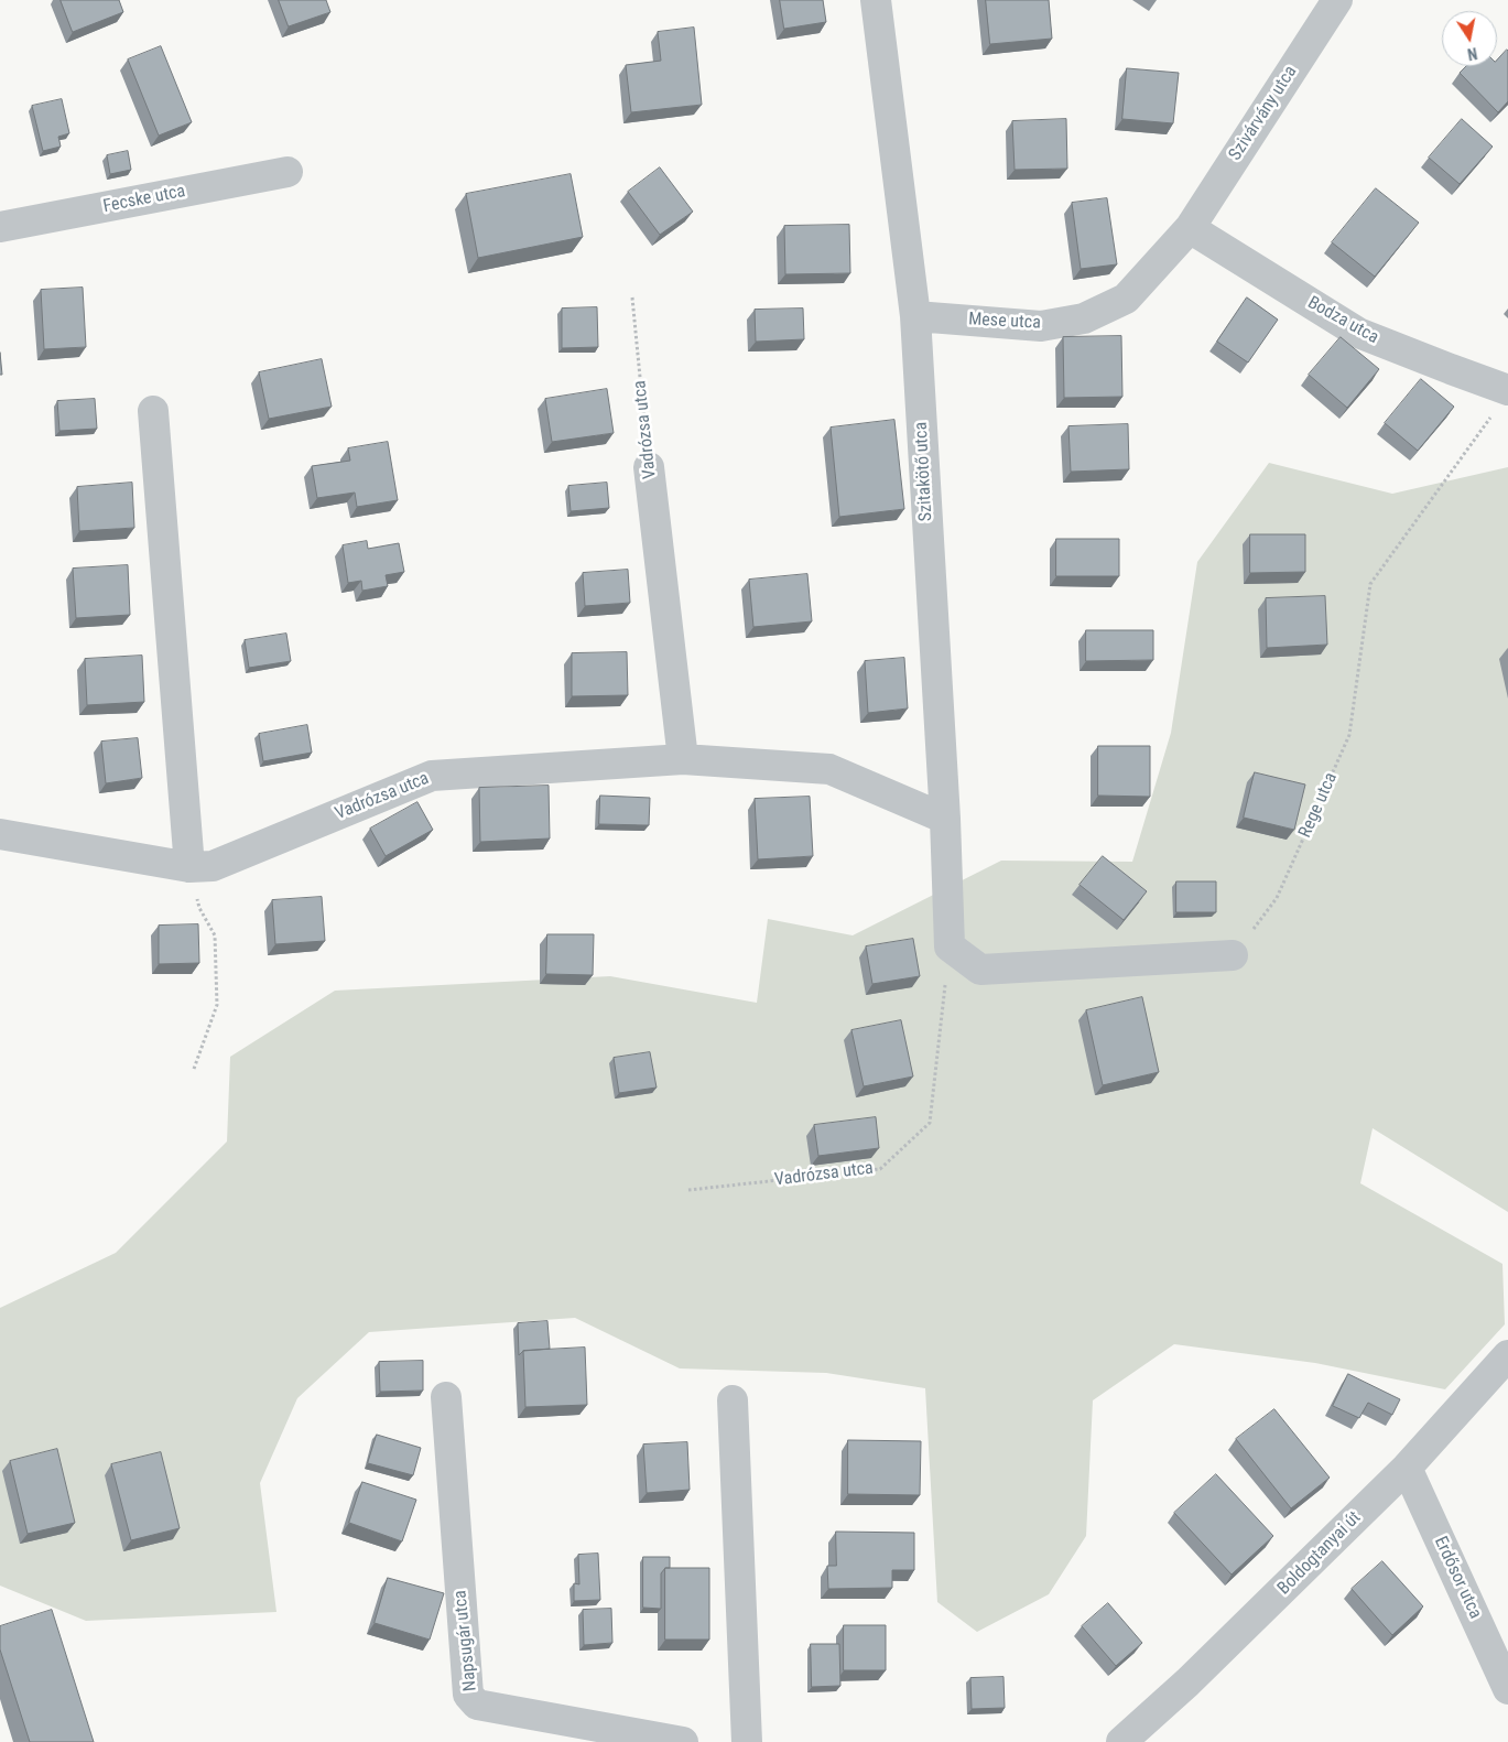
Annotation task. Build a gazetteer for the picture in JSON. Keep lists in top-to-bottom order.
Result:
{
  "streets": {
    "street": [
      "Szivárvány utca",
      "Fecske utca",
      "Bodza utca",
      "Mese utca",
      "Vadrózsa utca",
      "Szitakötő utca",
      "Boldogtanyai út",
      "Erdősor utca",
      "Napsugár utca"
    ],
    "path": ["Rege utca"]
  },
  "crossings": [
    ["Szivárvány utca", "Bodza utca"],
    ["Szivárvány utca", "Mese utca"],
    ["Bodza utca", "Mese utca"],
    ["Bodza utca", "Rege utca"],
    ["Mese utca", "Szitakötő utca"],
    ["Vadrózsa utca", "Szitakötő utca"],
    ["Boldogtanyai út", "Erdősor utca"]
  ],
  "north": "bottom"
}
